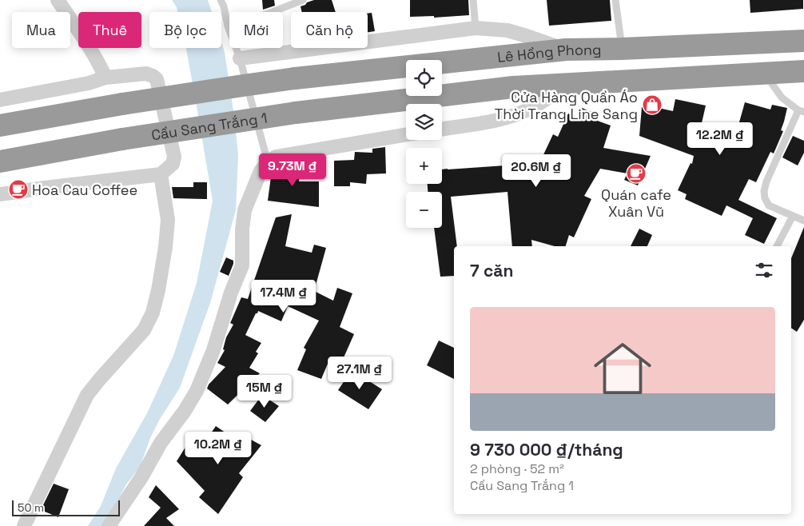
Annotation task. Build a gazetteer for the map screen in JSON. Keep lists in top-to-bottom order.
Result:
{
  "streets": {
    "highway": ["Lê Hồng Phong", "Cầu Sang Trắng 1"]
  },
  "places": {
    "shop": ["Cửa Hàng Quần Áo Thời Trang Line Sang"],
    "cafe": ["Quán cafe Xuân Vũ", "Hoa Cau Coffee"]
  },
  "scale_bar": "50 m",
  "page": {
    "chip": [
      "Mua",
      "Thuê",
      "Bộ lọc",
      "Mới",
      "Căn hộ"
    ],
    "map_buttons": ["+", "−"],
    "price": [
      "12.2M ₫",
      "9.73M ₫",
      "20.6M ₫",
      "17.4M ₫",
      "27.1M ₫",
      "15M ₫",
      "10.2M ₫"
    ],
    "heading": "7 căn",
    "list": [
      {
        "name": "9 730 000 ₫/tháng",
        "note": "2 phòng · 52 m² · Cầu Sang Trắng 1"
      }
    ],
    "scale": "50 m"
  }
}
